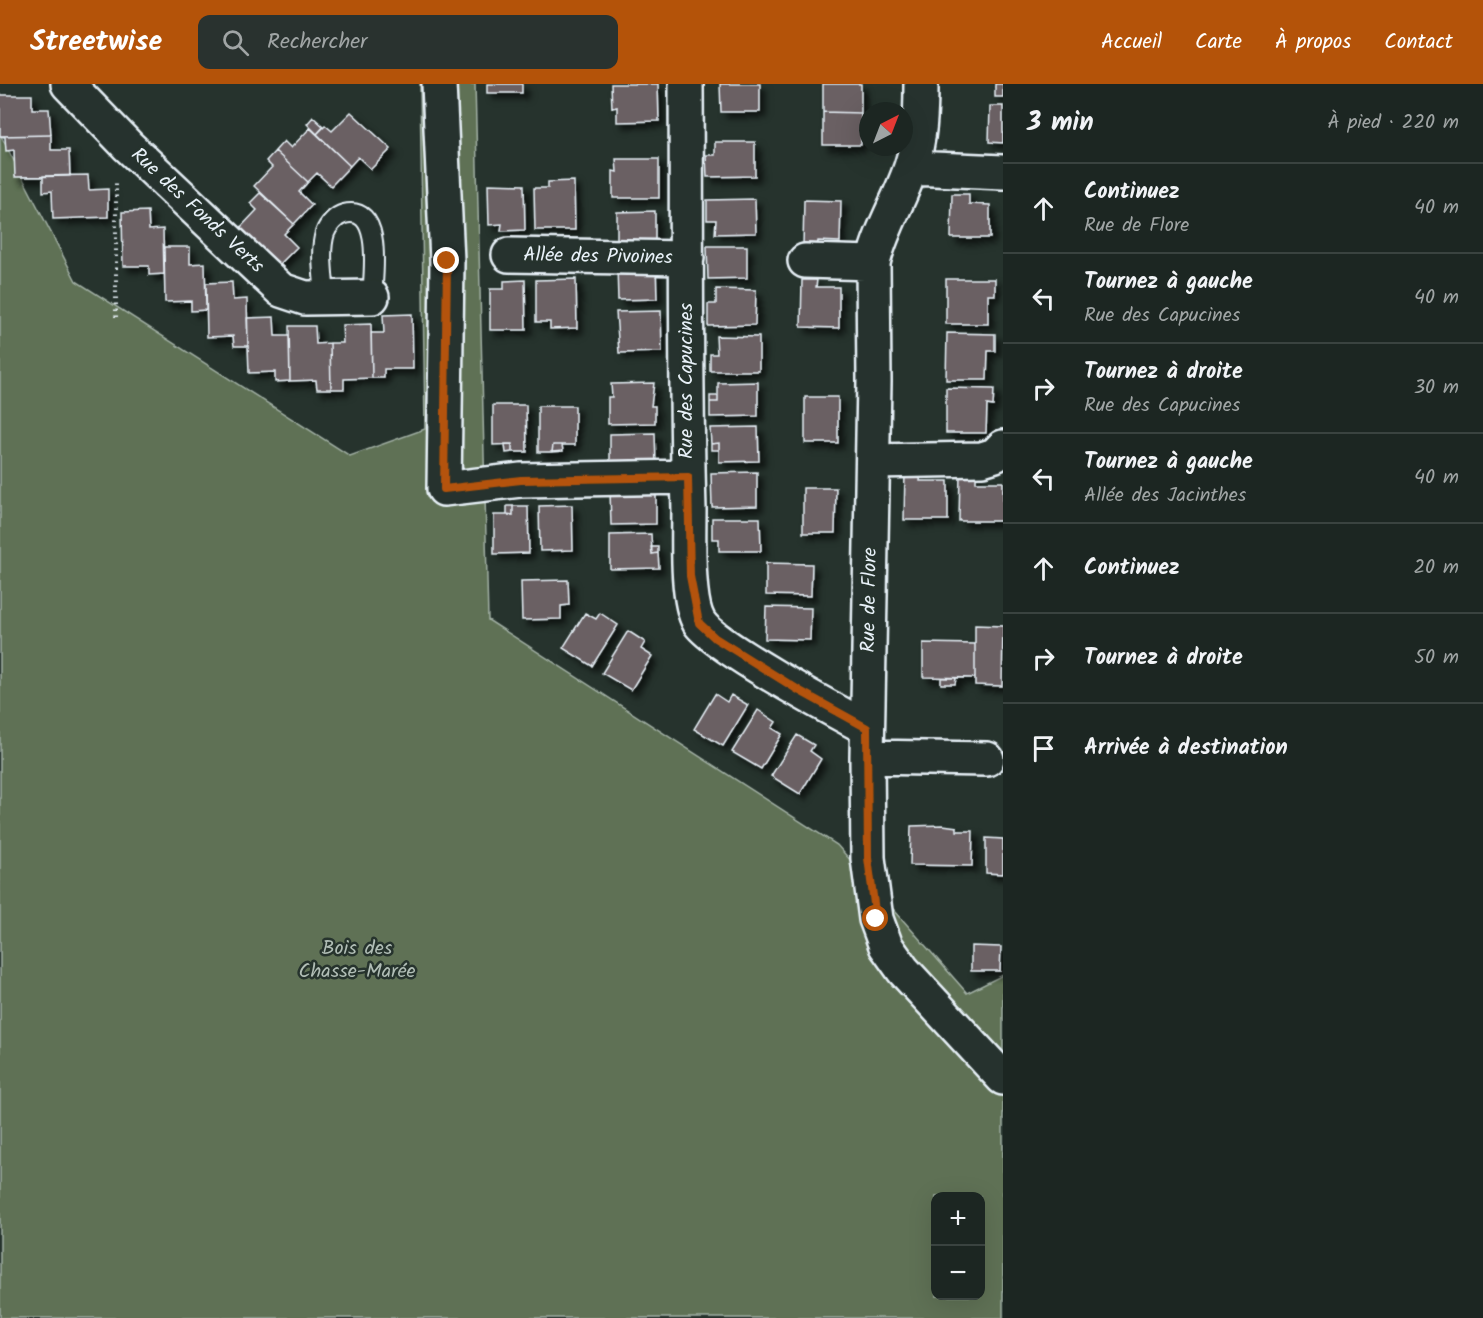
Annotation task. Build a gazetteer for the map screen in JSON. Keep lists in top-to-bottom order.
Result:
{
  "streets": {
    "street": [
      "Rue des Fonds Verts",
      "Allée des Pivoines",
      "Rue des Capucines",
      "Rue de Flore"
    ]
  },
  "crossings": [
    ["Allée des Pivoines", "Rue des Capucines"],
    ["Rue des Capucines", "Rue de Flore"]
  ],
  "parks": ["Bois des Chasse-Marée"],
  "north": "top right",
  "page": {
    "header": "Streetwise",
    "search": "Rechercher",
    "nav": [
      "Accueil",
      "Carte",
      "À propos",
      "Contact"
    ],
    "heading": ["3 min", "À pied · 220 m"],
    "list": [
      ["Continuez", "Rue de Flore", "40 m"],
      ["Tournez à gauche", "Rue des Capucines", "40 m"],
      ["Tournez à droite", "Rue des Capucines", "30 m"],
      ["Tournez à gauche", "Allée des Jacinthes", "40 m"],
      ["Continuez", "20 m"],
      ["Tournez à droite", "50 m"],
      "Arrivée à destination"
    ],
    "map_buttons": ["+", "−"]
  }
}
